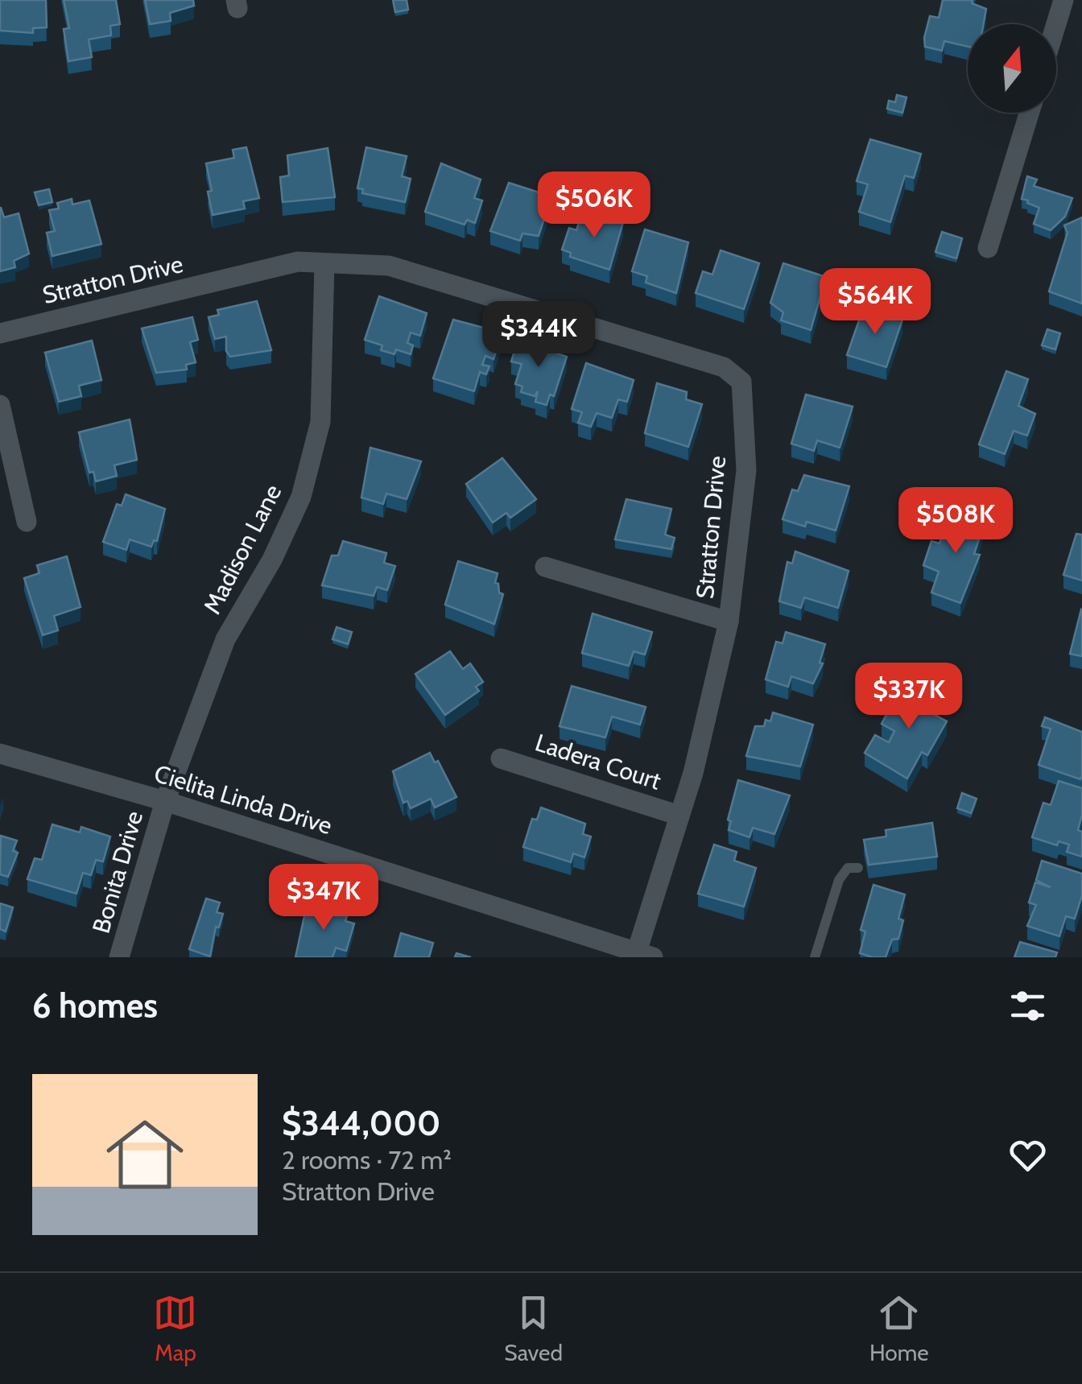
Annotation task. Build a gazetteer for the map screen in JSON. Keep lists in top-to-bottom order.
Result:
{
  "streets": {
    "street": [
      "Stratton Drive",
      "Madison Lane",
      "Ladera Court",
      "Cielita Linda Drive",
      "Bonita Drive"
    ]
  },
  "crossings": [
    ["Stratton Drive", "Madison Lane"],
    ["Stratton Drive", "Ladera Court"],
    ["Stratton Drive", "Cielita Linda Drive"],
    ["Madison Lane", "Cielita Linda Drive"],
    ["Madison Lane", "Bonita Drive"],
    ["Cielita Linda Drive", "Bonita Drive"]
  ],
  "north": "top",
  "page": {
    "price": [
      "$506K",
      "$564K",
      "$344K",
      "$508K",
      "$337K",
      "$347K"
    ],
    "heading": "6 homes",
    "list": [
      {
        "name": "$344,000",
        "note": "2 rooms · 72 m² · Stratton Drive"
      }
    ],
    "tabs": ["Map", "Saved", "Home"]
  }
}
